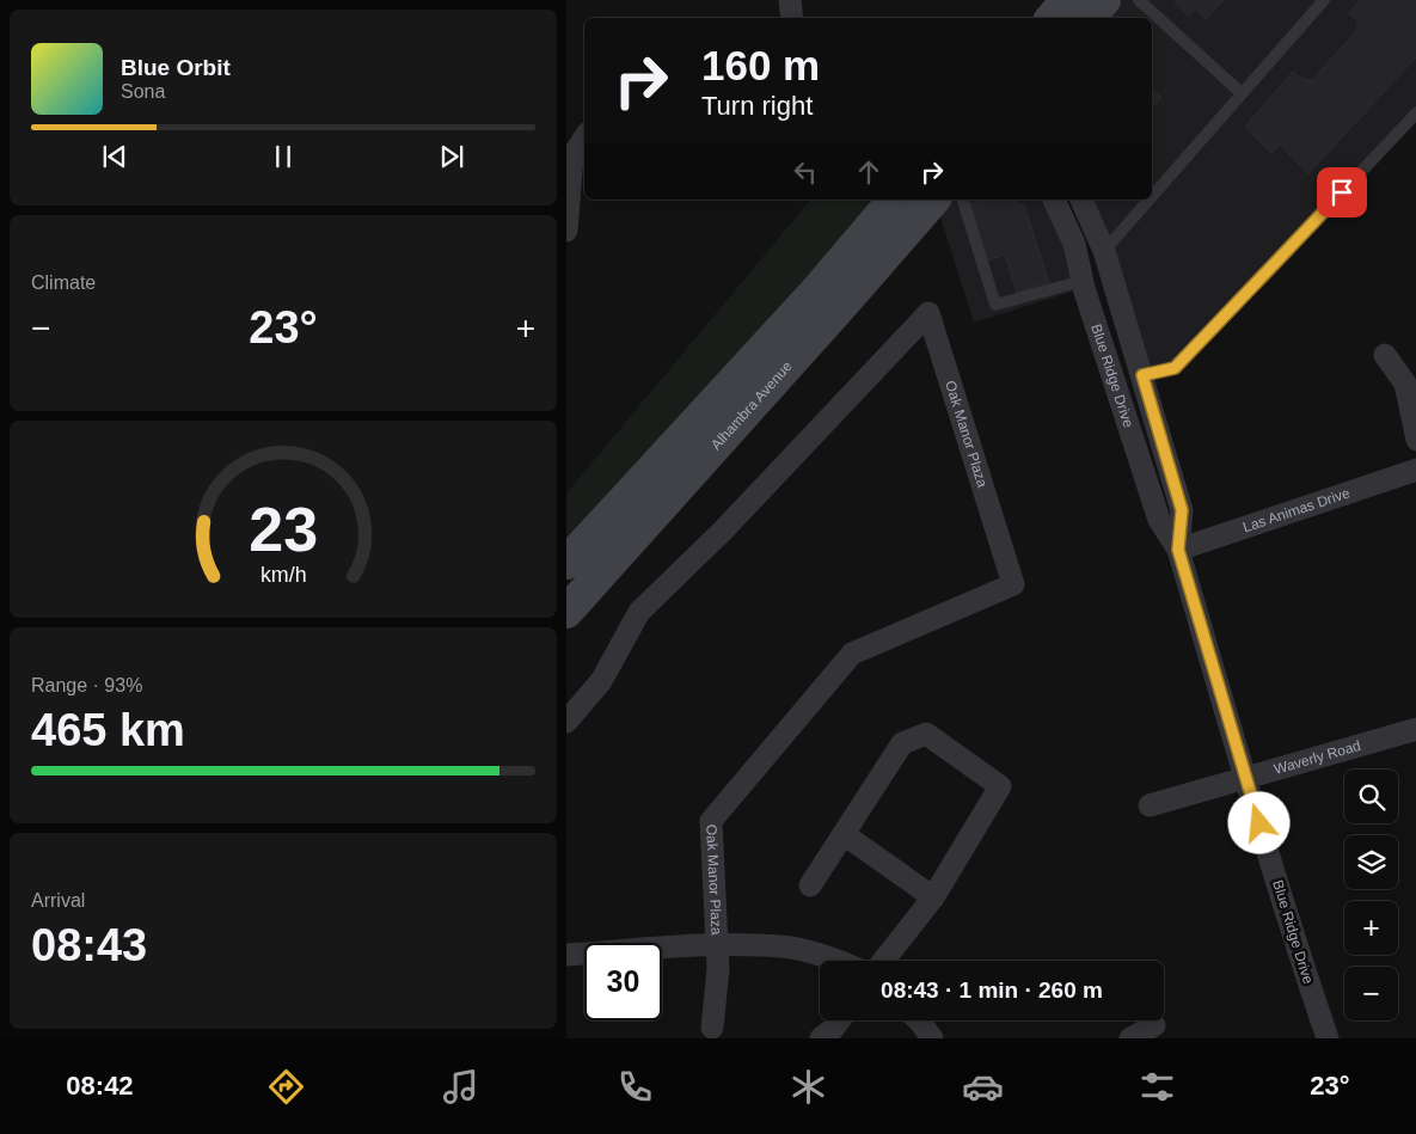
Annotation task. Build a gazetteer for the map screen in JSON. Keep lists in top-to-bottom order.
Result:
{
  "streets": {
    "main road": ["Alhambra Avenue"],
    "street": [
      "Blue Ridge Drive",
      "Oak Manor Plaza",
      "Las Animas Drive",
      "Waverly Road"
    ]
  },
  "crossings": [
    ["Blue Ridge Drive", "Las Animas Drive"],
    ["Blue Ridge Drive", "Waverly Road"]
  ],
  "page": {
    "turn": ["160 m", "Turn right"],
    "song": ["Blue Orbit", "Sona"],
    "tile": [
      "Climate",
      ["Range · 93%", "465 km"],
      ["Arrival", "08:43"]
    ],
    "heat": ["−", "23°", "+"],
    "map_buttons": ["+", "−"],
    "limit": "30",
    "trip": "08:43 · 1 min · 260 m",
    "tabs": ["08:42", "23°"],
    "gauge": ["23", "km/h"]
  }
}
